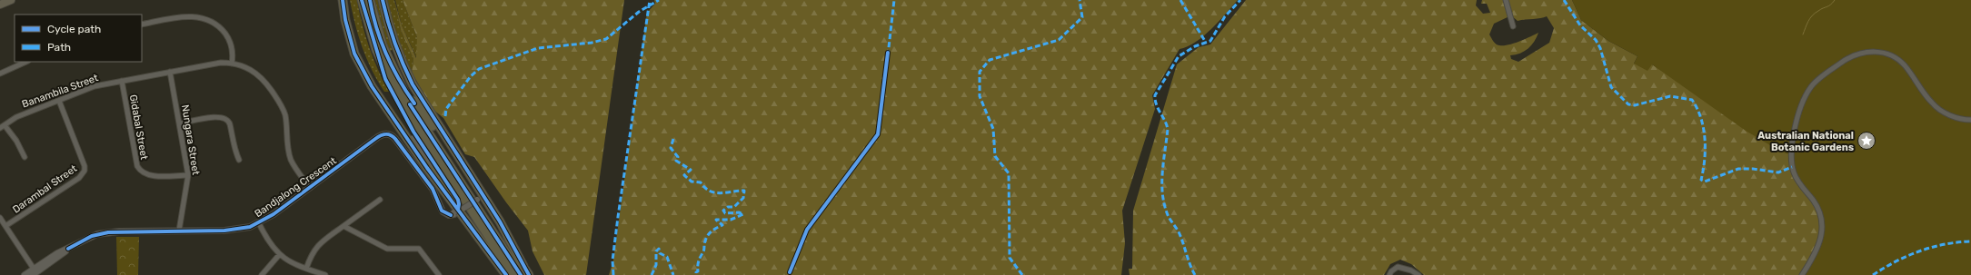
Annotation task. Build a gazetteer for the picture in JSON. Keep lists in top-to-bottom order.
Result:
{
  "streets": {
    "street": [
      "Banambila Street",
      "Gidabal Street",
      "Nungara Street",
      "Bandjalong Crescent",
      "Darambal Street"
    ]
  },
  "crossings": [
    ["Banambila Street", "Gidabal Street"],
    ["Banambila Street", "Nungara Street"],
    ["Banambila Street", "Bandjalong Crescent"],
    ["Banambila Street", "Darambal Street"],
    ["Gidabal Street", "Nungara Street"],
    ["Nungara Street", "Bandjalong Crescent"]
  ],
  "places": {
    "place": ["Australian National Botanic Gardens"]
  },
  "legend": ["Cycle path", "Path"]
}
